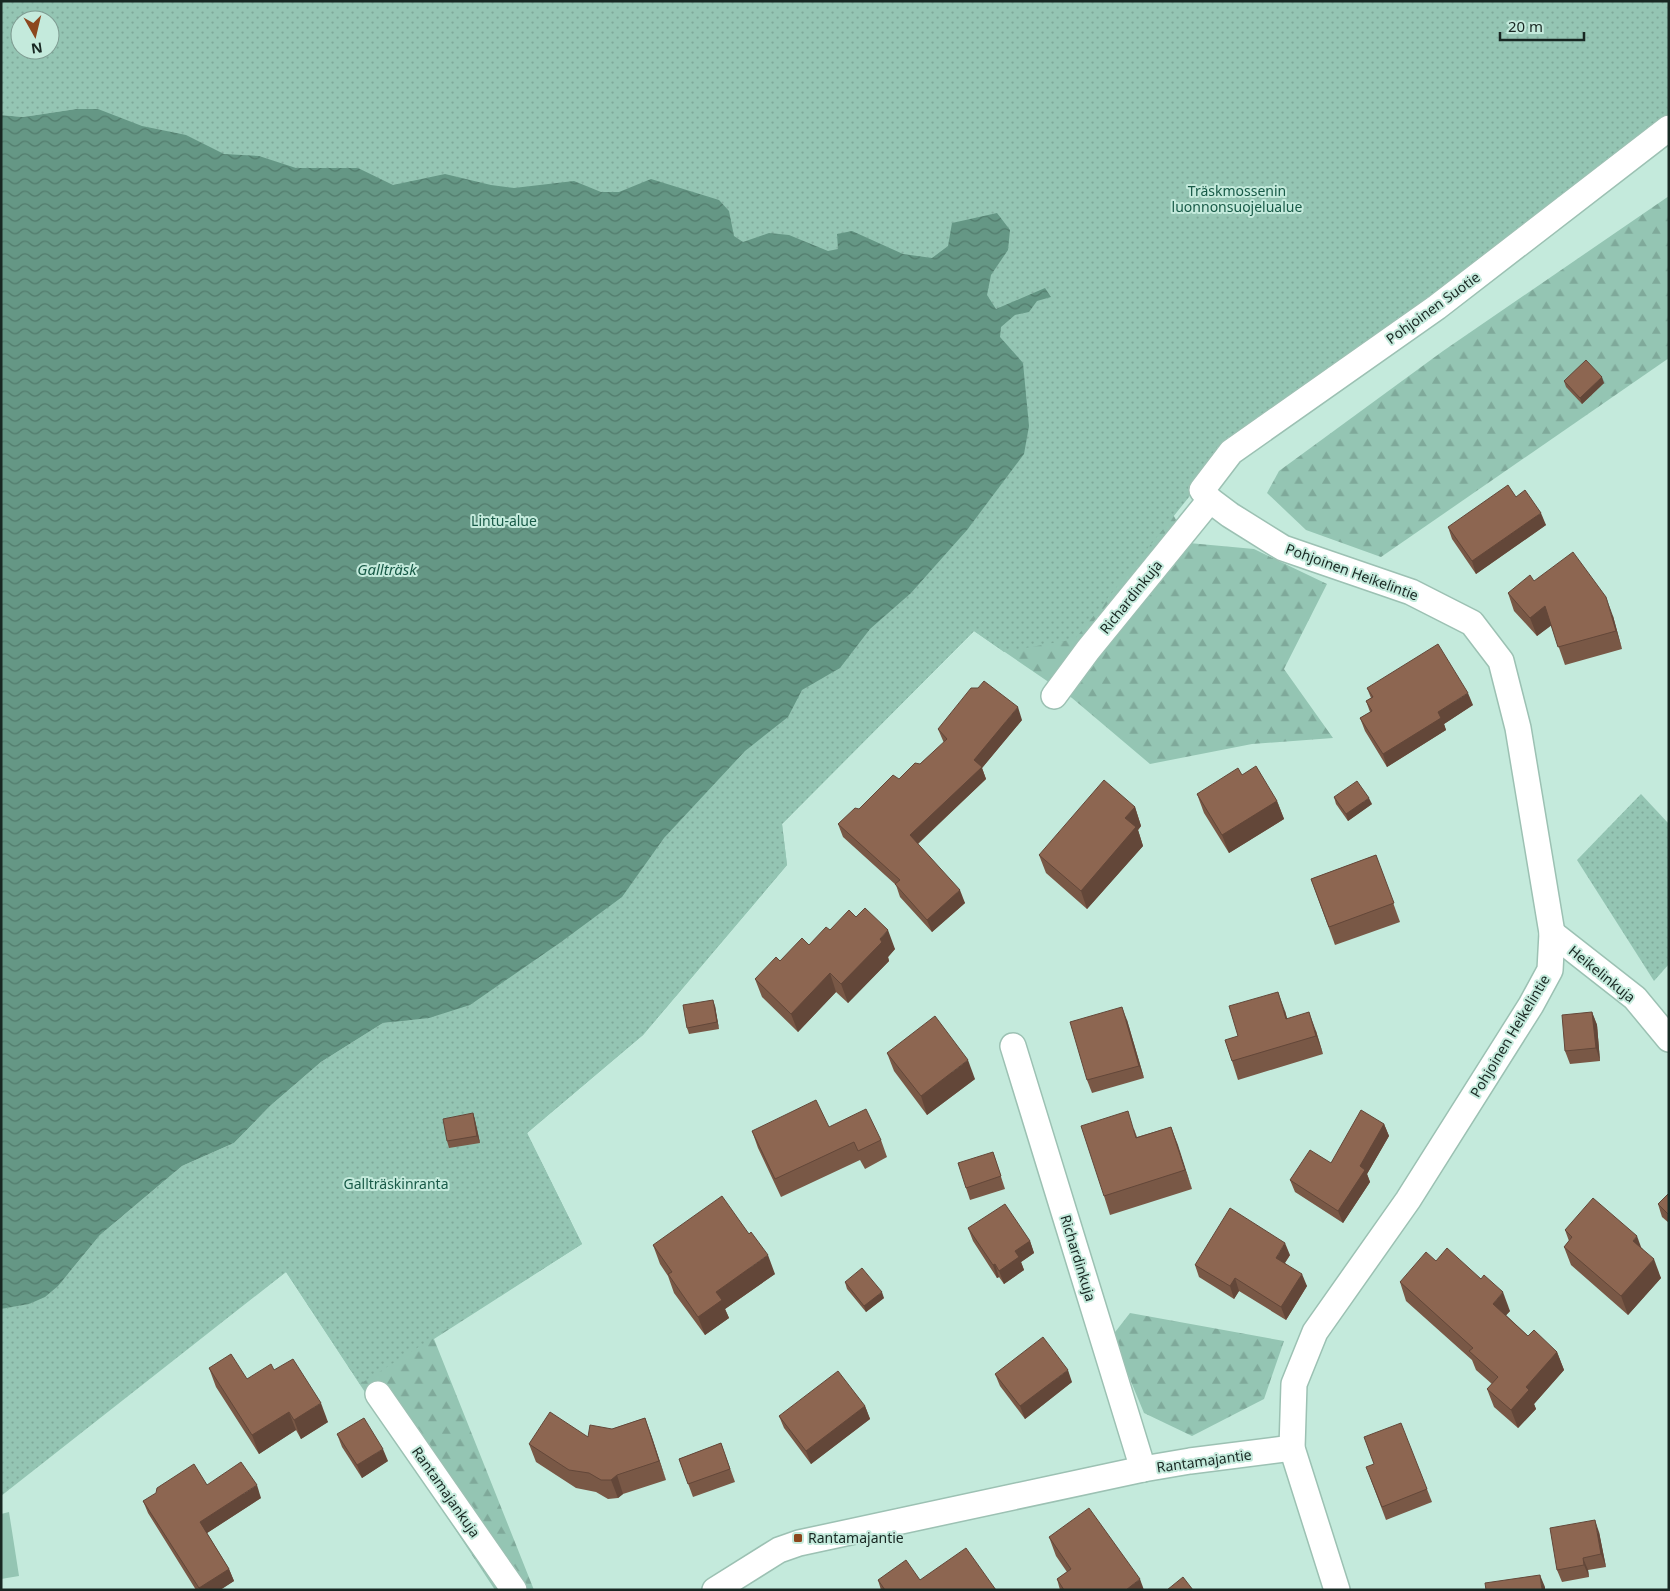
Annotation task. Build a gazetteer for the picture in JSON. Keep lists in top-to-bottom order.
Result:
{
  "streets": {
    "street": [
      "Pohjoinen Suotie",
      "Pohjoinen Heikelintie",
      "Richardinkuja",
      "Heikelinkuja",
      "Rantamajantie",
      "Rantamajankuja"
    ]
  },
  "crossings": [
    ["Pohjoinen Suotie", "Pohjoinen Heikelintie"],
    ["Pohjoinen Suotie", "Richardinkuja"],
    ["Pohjoinen Heikelintie", "Richardinkuja"],
    ["Pohjoinen Heikelintie", "Heikelinkuja"],
    ["Pohjoinen Heikelintie", "Rantamajantie"],
    ["Richardinkuja", "Rantamajantie"]
  ],
  "water": ["Gallträsk"],
  "parks": ["Träskmossenin luonnonsuojelualue", "Lintu-alue", "Gallträskinranta"],
  "places": {
    "transit": ["Rantamajantie"]
  },
  "scale_bar": "20 m",
  "north": "bottom"
}
